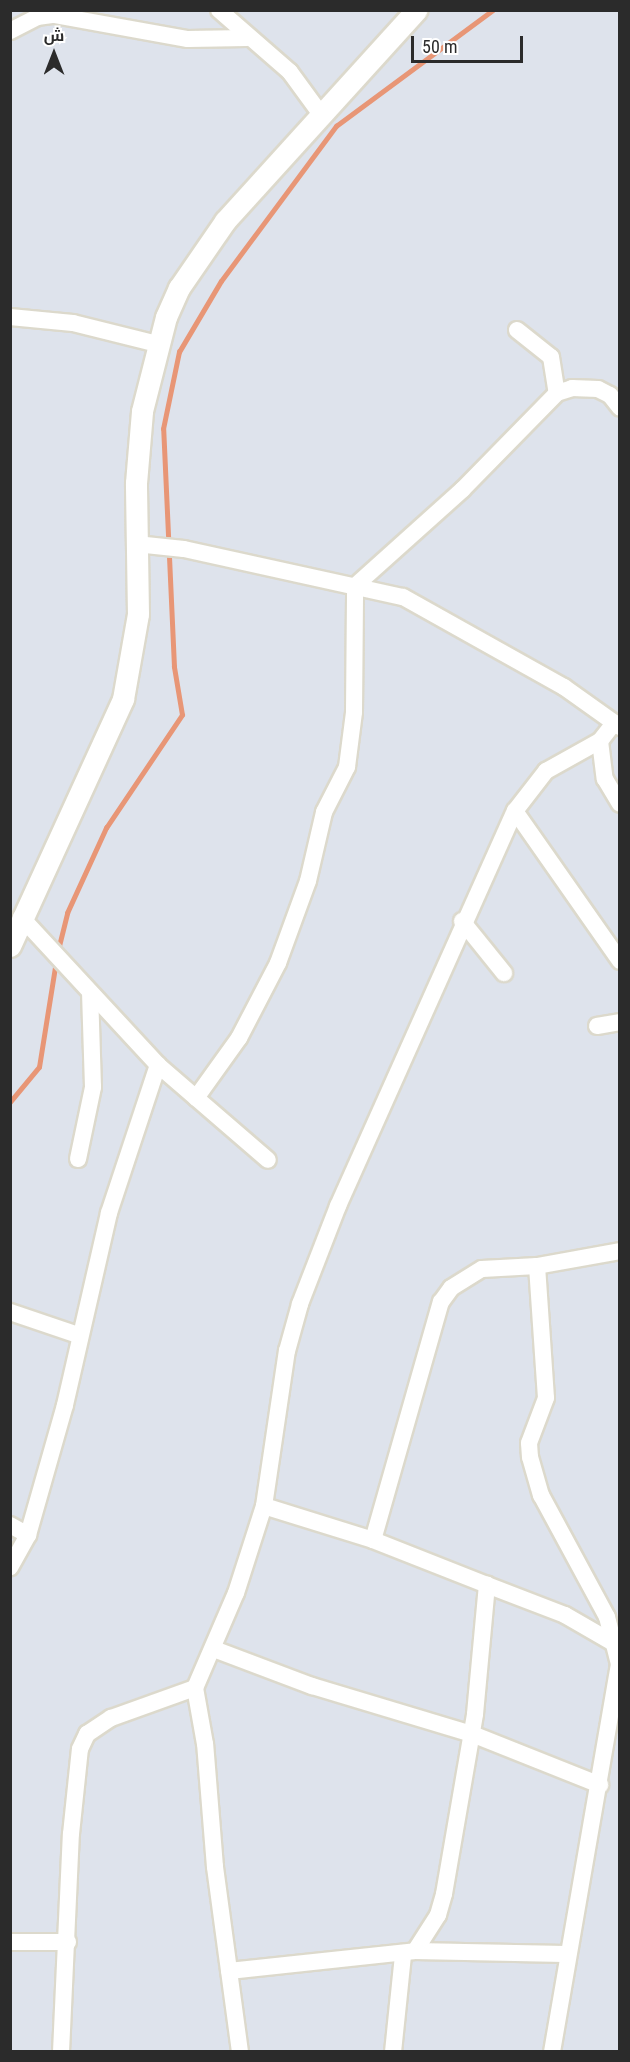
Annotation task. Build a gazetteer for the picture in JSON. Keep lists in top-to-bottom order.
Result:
{
  "scale_bar": "50 m",
  "north": "top"
}
